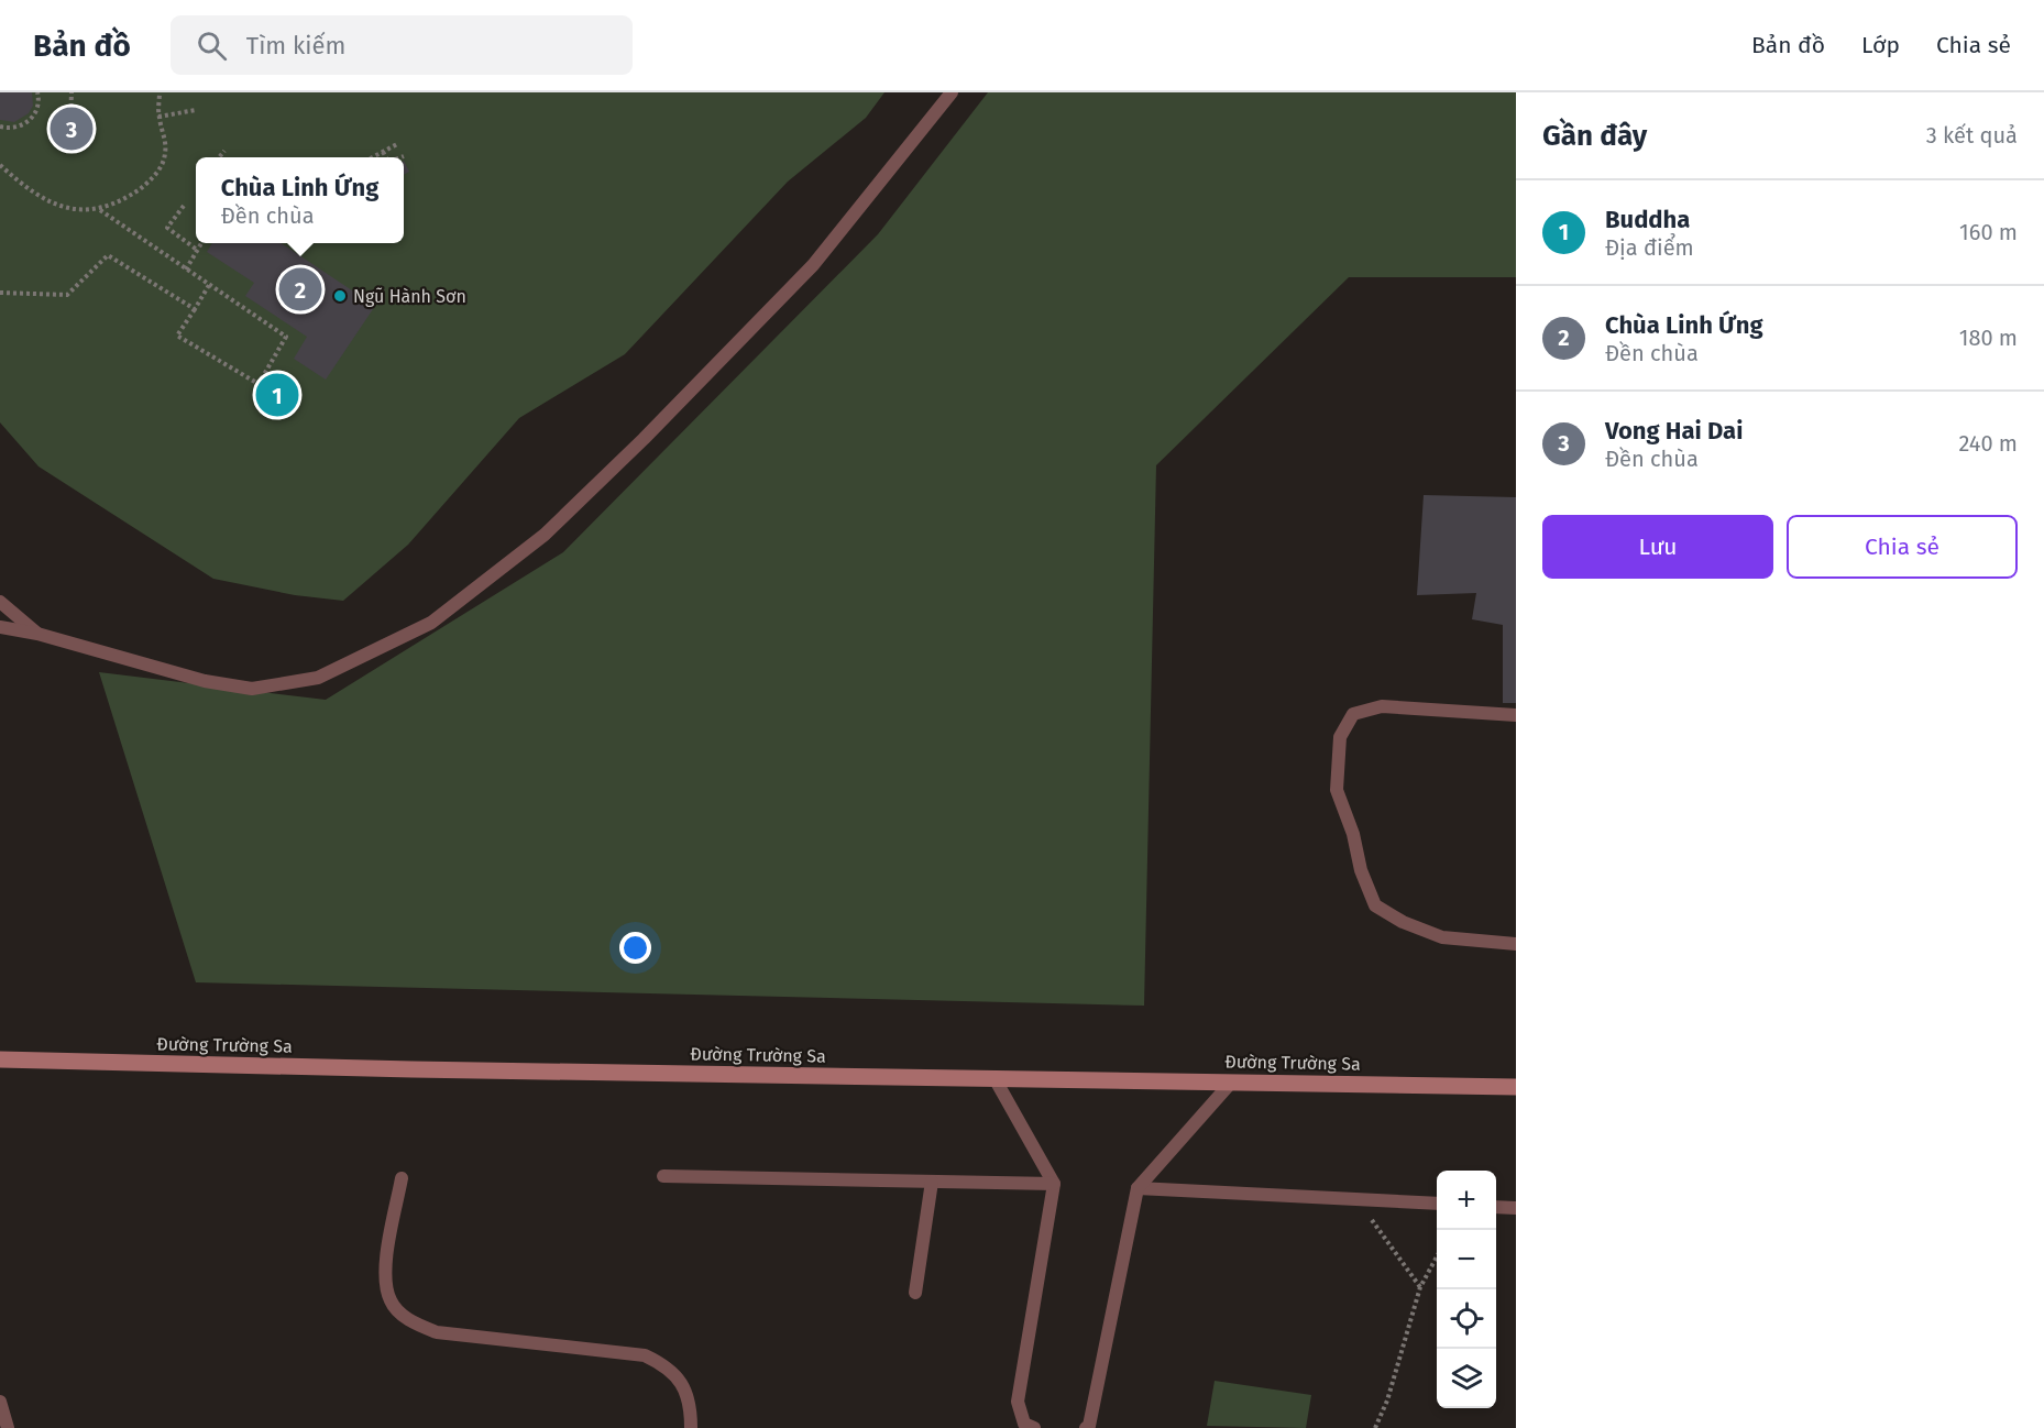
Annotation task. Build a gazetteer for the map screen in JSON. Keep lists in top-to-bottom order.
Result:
{
  "streets": {
    "main road": ["Đường Trường Sa"]
  },
  "places": ["Ngũ Hành Sơn"],
  "page": {
    "header": "Bản đồ",
    "search": "Tìm kiếm",
    "nav": ["Bản đồ", "Lớp", "Chia sẻ"],
    "heading": ["Gần đây", "3 kết quả"],
    "pins": ["3", "2", "1"],
    "popup": ["Chùa Linh Ứng", "Đền chùa"],
    "list": [
      {
        "mark": "1",
        "name": "Buddha",
        "note": "Địa điểm",
        "value": "160 m"
      },
      {
        "mark": "2",
        "name": "Chùa Linh Ứng",
        "note": "Đền chùa",
        "value": "180 m"
      },
      {
        "mark": "3",
        "name": "Vong Hai Dai",
        "note": "Đền chùa",
        "value": "240 m"
      }
    ],
    "buttons": ["Lưu", "Chia sẻ"],
    "map_buttons": ["+", "−"]
  }
}
